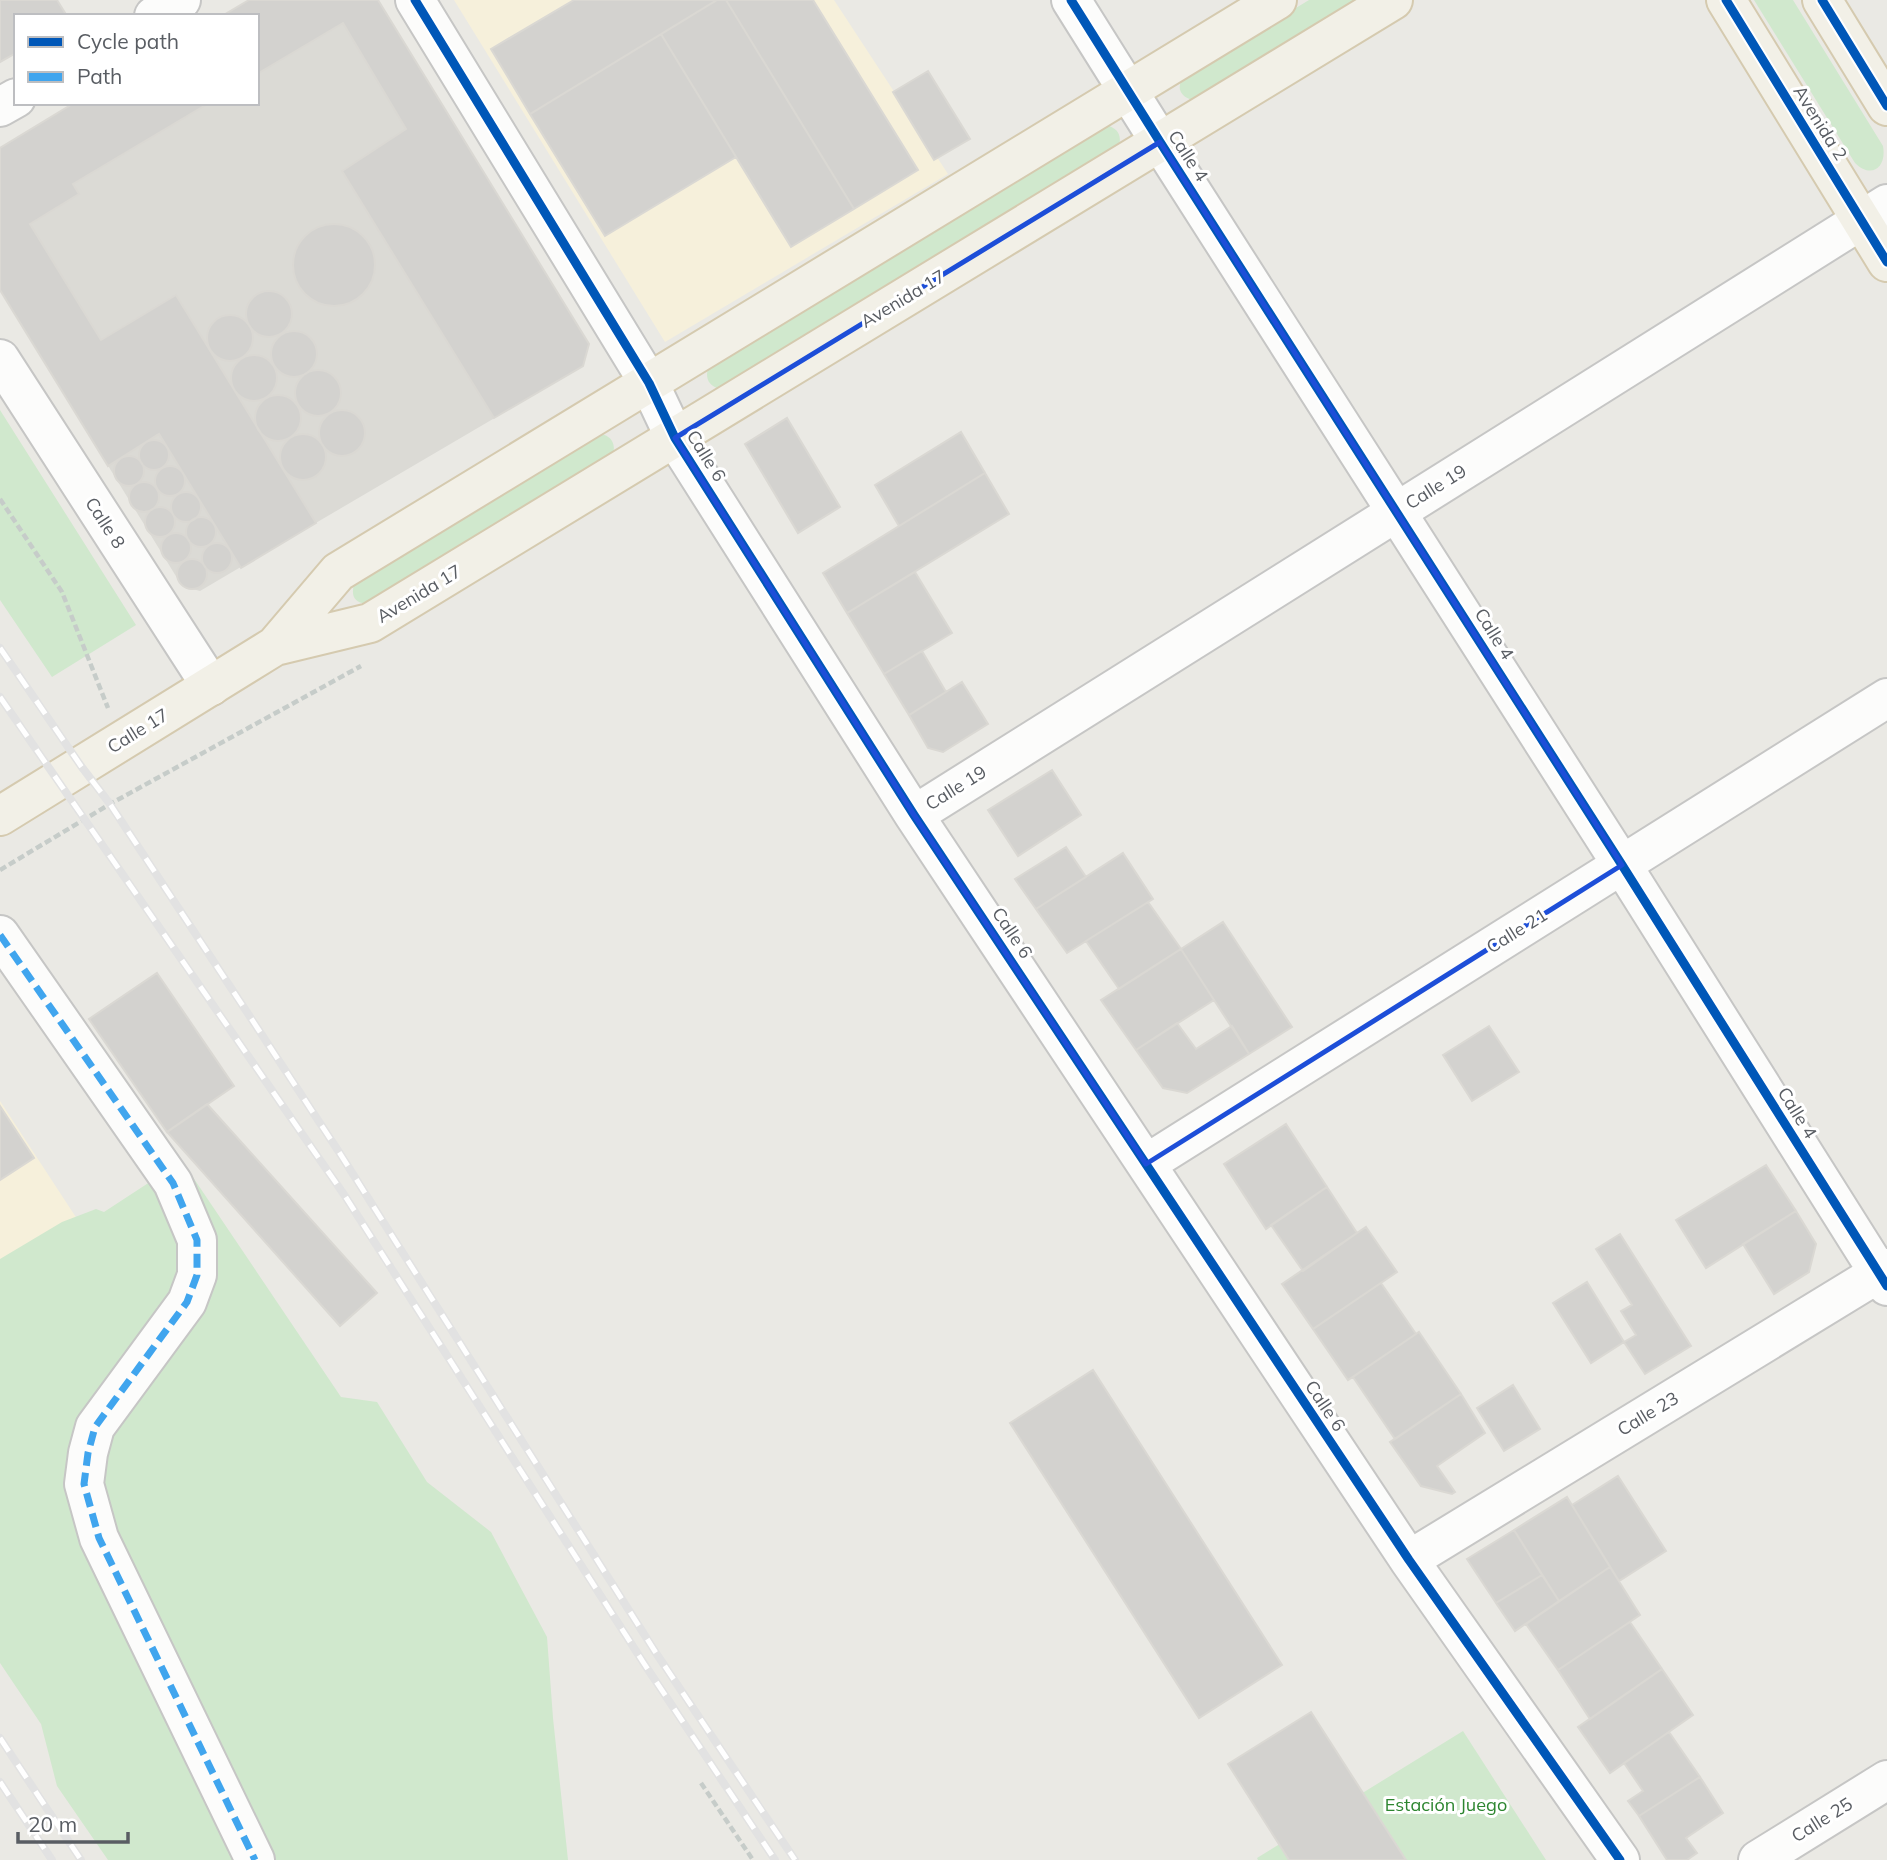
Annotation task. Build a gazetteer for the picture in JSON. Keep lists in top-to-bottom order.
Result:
{
  "streets": {
    "main road": ["Avenida 2", "Avenida 17", "Calle 17"],
    "street": [
      "Calle 4",
      "Calle 6",
      "Calle 19",
      "Calle 8",
      "Calle 21",
      "Calle 23",
      "Calle 25"
    ]
  },
  "crossings": [
    ["Avenida 2", "Calle 19"],
    ["Calle 4", "Avenida 17"],
    ["Calle 4", "Calle 19"],
    ["Calle 4", "Calle 21"],
    ["Calle 4", "Calle 23"],
    ["Avenida 17", "Calle 6"],
    ["Avenida 17", "Calle 17"],
    ["Calle 6", "Calle 19"],
    ["Calle 6", "Calle 21"],
    ["Calle 6", "Calle 23"],
    ["Calle 8", "Calle 17"]
  ],
  "parks": ["Estación Juego"],
  "legend": ["Cycle path", "Path"],
  "scale_bar": "20 m"
}
